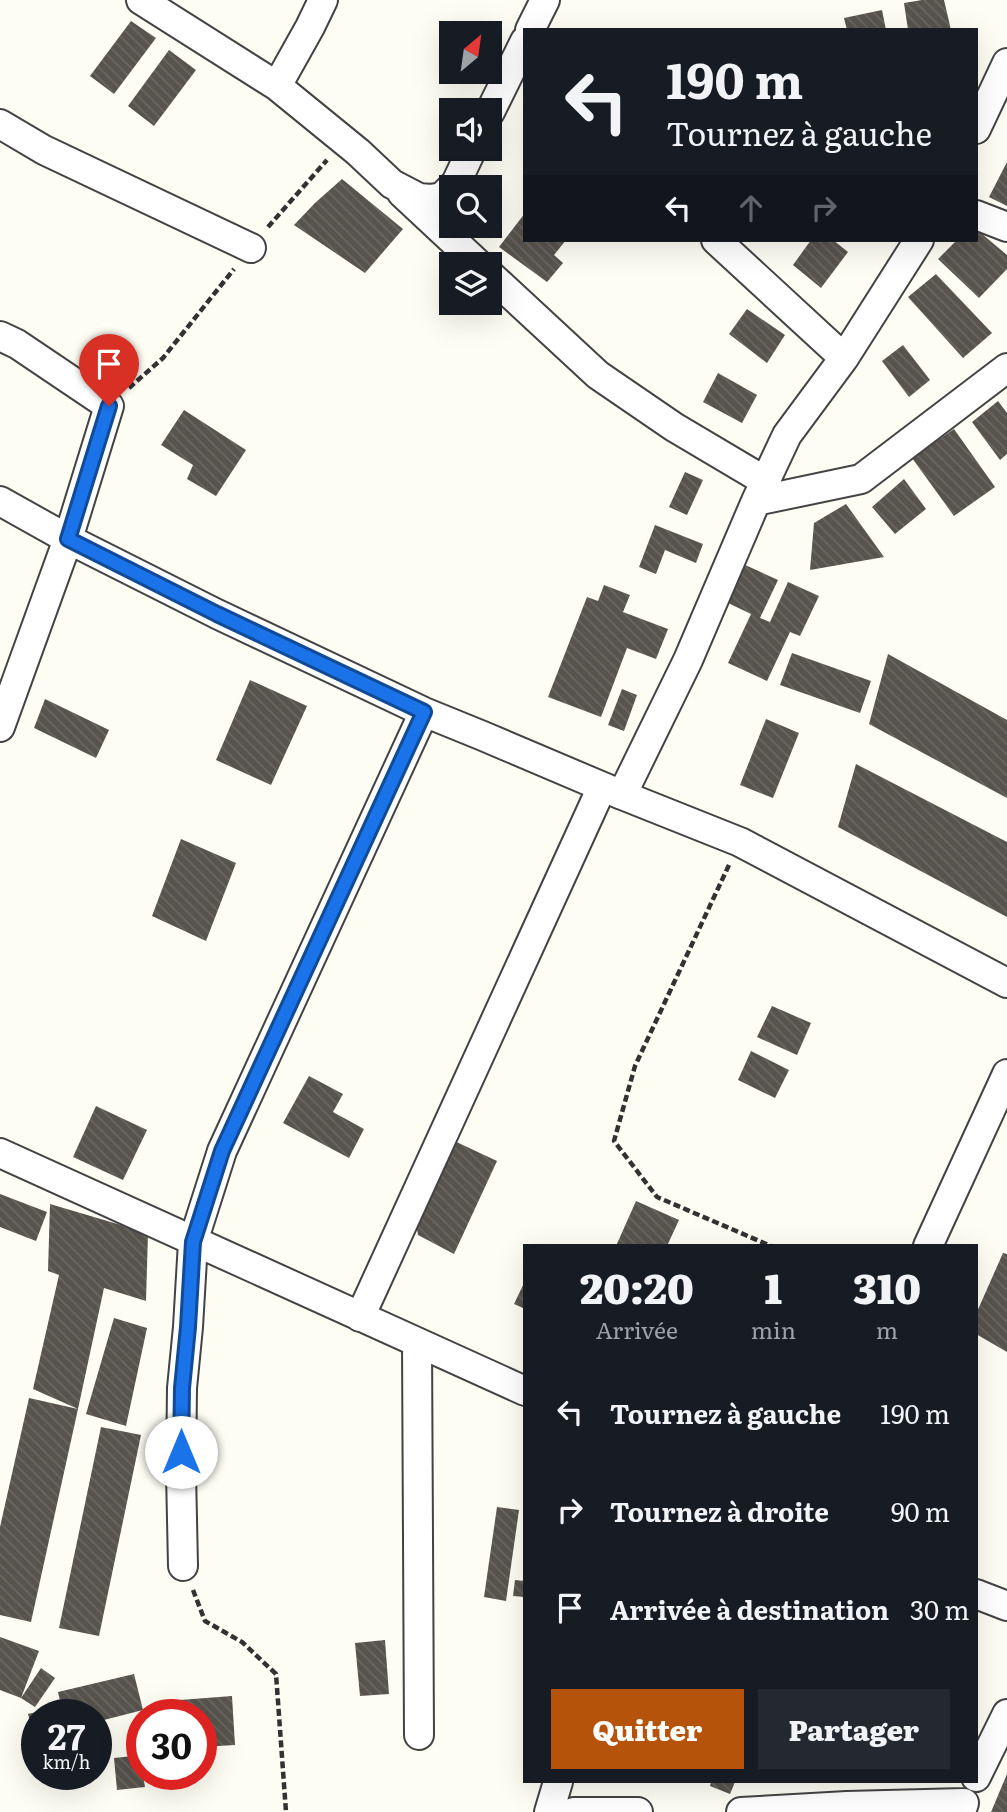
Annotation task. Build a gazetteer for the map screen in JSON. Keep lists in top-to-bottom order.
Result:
{
  "north": "top right",
  "page": {
    "turn": ["190 m", "Tournez à gauche"],
    "eta": [
      "20:20",
      "Arrivée",
      "1",
      "min",
      "310",
      "m"
    ],
    "list": [
      {
        "name": "Tournez à gauche",
        "value": "190 m"
      },
      {
        "name": "Tournez à droite",
        "value": "90 m"
      },
      {
        "name": "Arrivée à destination",
        "value": "30 m"
      }
    ],
    "buttons": ["Quitter", "Partager"],
    "speed": "27 km/h",
    "limit": "30"
  }
}
